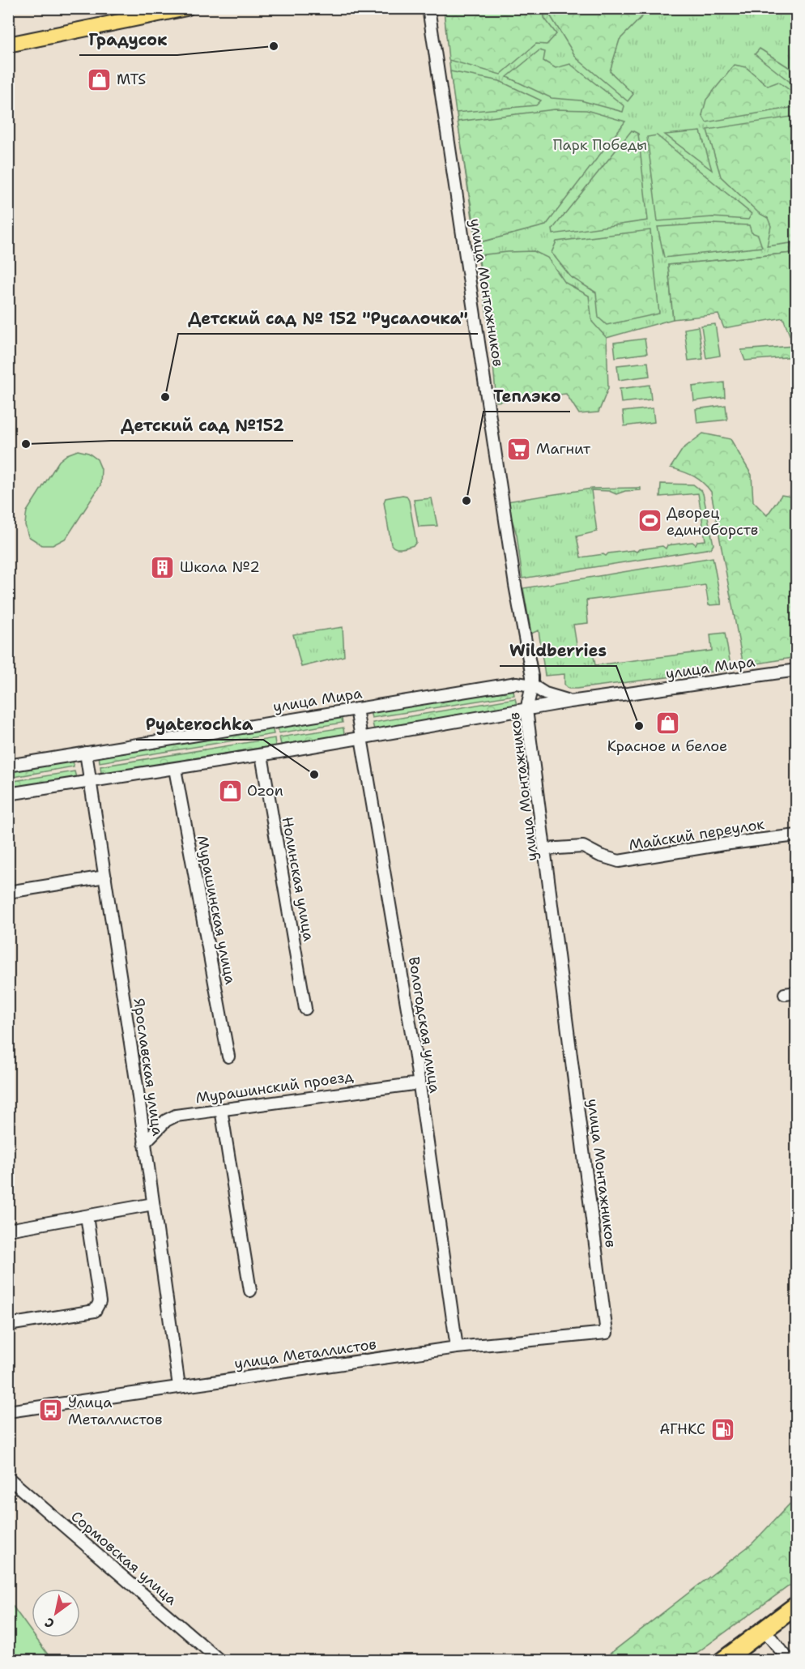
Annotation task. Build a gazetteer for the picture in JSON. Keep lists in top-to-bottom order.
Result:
{
  "streets": {
    "street": [
      "улица Монтажников",
      "улица Мира",
      "Майский переулок",
      "Нолинская улица",
      "Мурашинская улица",
      "Вологодская улица",
      "Ярославская улица",
      "Мурашинский проезд",
      "улица Металлистов",
      "Сормовская улица"
    ]
  },
  "crossings": [
    ["улица Монтажников", "улица Мира"],
    ["улица Монтажников", "Майский переулок"],
    ["улица Монтажников", "улица Металлистов"],
    ["улица Мира", "Нолинская улица"],
    ["улица Мира", "Мурашинская улица"],
    ["улица Мира", "Вологодская улица"],
    ["улица Мира", "Ярославская улица"],
    ["Вологодская улица", "Мурашинский проезд"],
    ["Вологодская улица", "улица Металлистов"],
    ["Ярославская улица", "Мурашинский проезд"],
    ["Ярославская улица", "улица Металлистов"]
  ],
  "parks": ["Парк Победы"],
  "places": {
    "other": [
      "Градусок",
      "Детский сад № 152 \"Русалочка\"",
      "Детский сад №152",
      "Теплэко",
      "Wildberries",
      "Pyaterochka"
    ],
    "shop": ["MTS", "Красное и белое", "Ozon"],
    "supermarket": ["Магнит"],
    "sports": ["Дворец единоборств"],
    "building": ["Школа №2"],
    "bus stop": ["Улица Металлистов"],
    "fuel station": ["АГНКС"]
  },
  "north": "bottom left"
}
